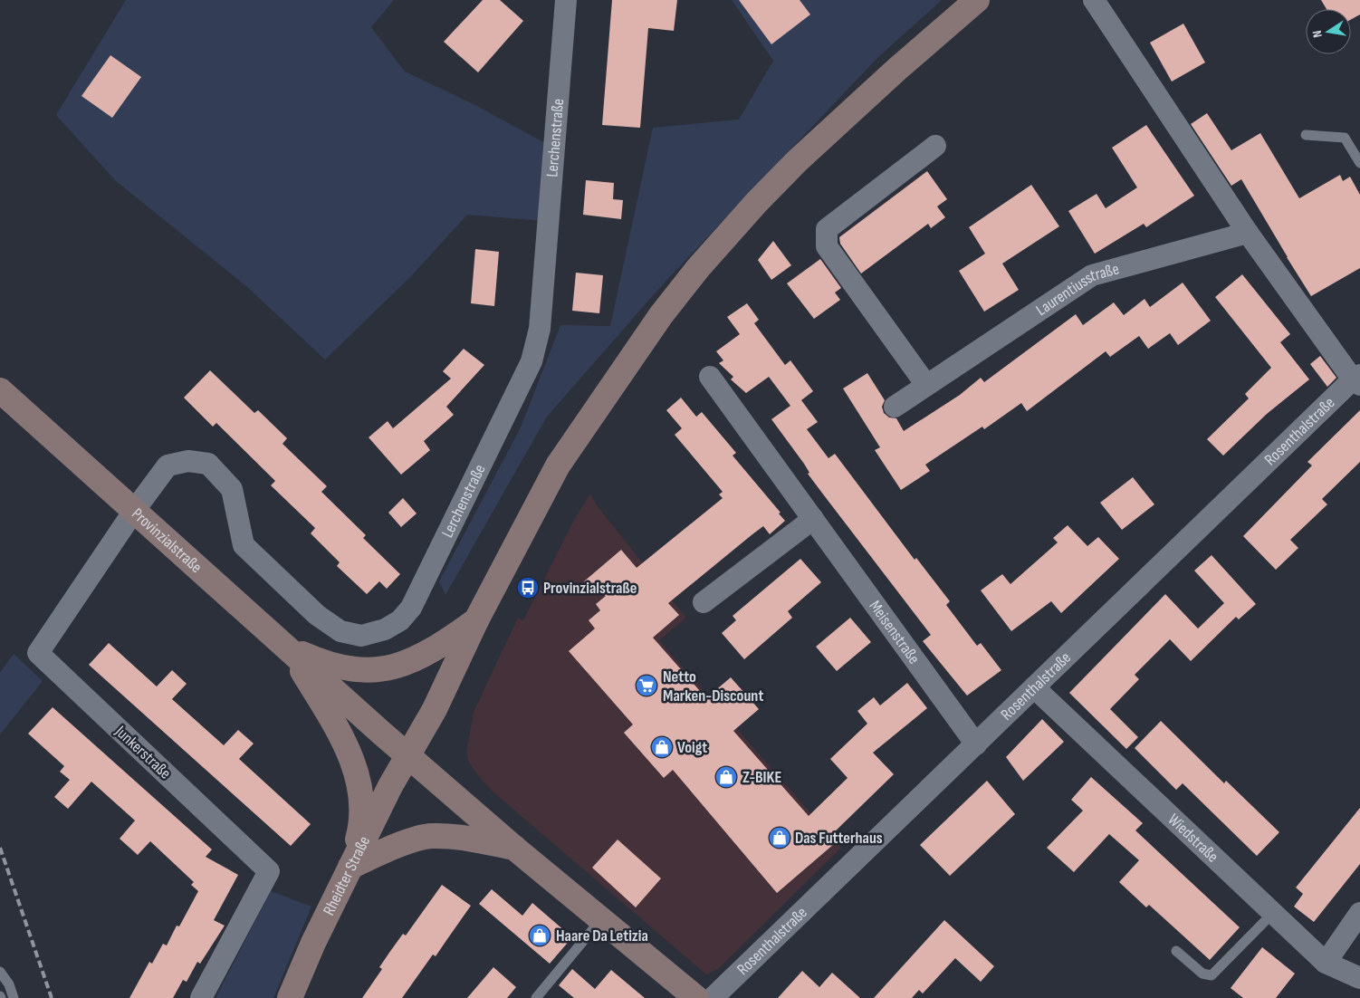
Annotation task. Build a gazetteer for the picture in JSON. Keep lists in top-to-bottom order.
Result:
{
  "streets": {
    "main road": ["Provinzialstraße", "Rheidter Straße"],
    "street": [
      "Lerchenstraße",
      "Laurentiusstraße",
      "Rosenthalstraße",
      "Meisenstraße",
      "Junkerstraße",
      "Wiedstraße"
    ]
  },
  "crossings": [
    ["Lerchenstraße", "Provinzialstraße"],
    ["Lerchenstraße", "Junkerstraße"],
    ["Rosenthalstraße", "Meisenstraße"],
    ["Rosenthalstraße", "Wiedstraße"],
    ["Provinzialstraße", "Junkerstraße"],
    ["Provinzialstraße", "Rheidter Straße"]
  ],
  "places": {
    "bus stop": ["Provinzialstraße"],
    "supermarket": ["Netto Marken-Discount"],
    "shop": [
      "Voigt",
      "Z-BIKE",
      "Das Futterhaus",
      "Haare Da Letizia"
    ]
  },
  "north": "left"
}
